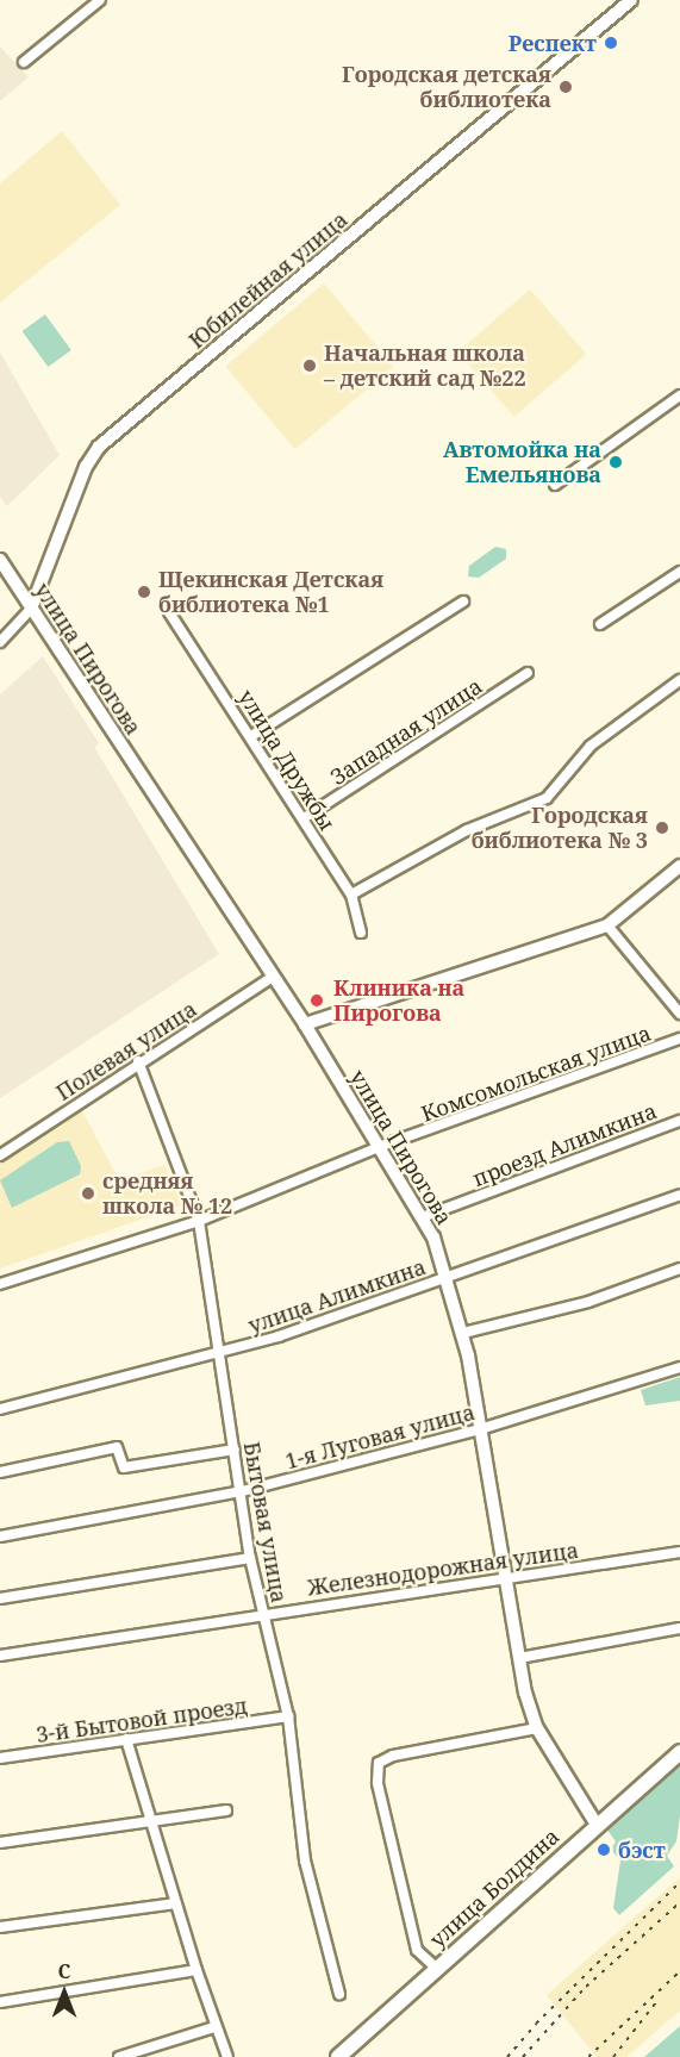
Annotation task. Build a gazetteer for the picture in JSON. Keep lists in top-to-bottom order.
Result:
{
  "streets": {
    "main road": ["улица Болдина"],
    "street": [
      "Юбилейная улица",
      "улица Пирогова",
      "Западная улица",
      "улица Дружбы",
      "Полевая улица",
      "Комсомольская улица",
      "проезд Алимкина",
      "улица Алимкина",
      "1-я Луговая улица",
      "Бытовая улица",
      "Железнодорожная улица",
      "3-й Бытовой проезд"
    ]
  },
  "crossings": [
    ["Юбилейная улица", "улица Пирогова"],
    ["улица Пирогова", "Полевая улица"],
    ["улица Пирогова", "Комсомольская улица"],
    ["улица Пирогова", "проезд Алимкина"],
    ["улица Пирогова", "улица Алимкина"],
    ["улица Пирогова", "1-я Луговая улица"],
    ["улица Пирогова", "Железнодорожная улица"],
    ["улица Пирогова", "улица Болдина"],
    ["Западная улица", "улица Дружбы"],
    ["Полевая улица", "Бытовая улица"],
    ["Комсомольская улица", "Бытовая улица"],
    ["улица Алимкина", "Бытовая улица"],
    ["1-я Луговая улица", "Бытовая улица"],
    ["Бытовая улица", "Железнодорожная улица"],
    ["Бытовая улица", "3-й Бытовой проезд"]
  ],
  "places": [
    "Респект",
    "Городская детская библиотека",
    "Начальная школа – детский сад №22",
    "Автомойка на Емельянова",
    "Щекинская Детская библиотека №1",
    "Городская библиотека № 3",
    "Клиника на Пирогова",
    "средняя школа № 12",
    "бэст"
  ],
  "north": "top"
}
